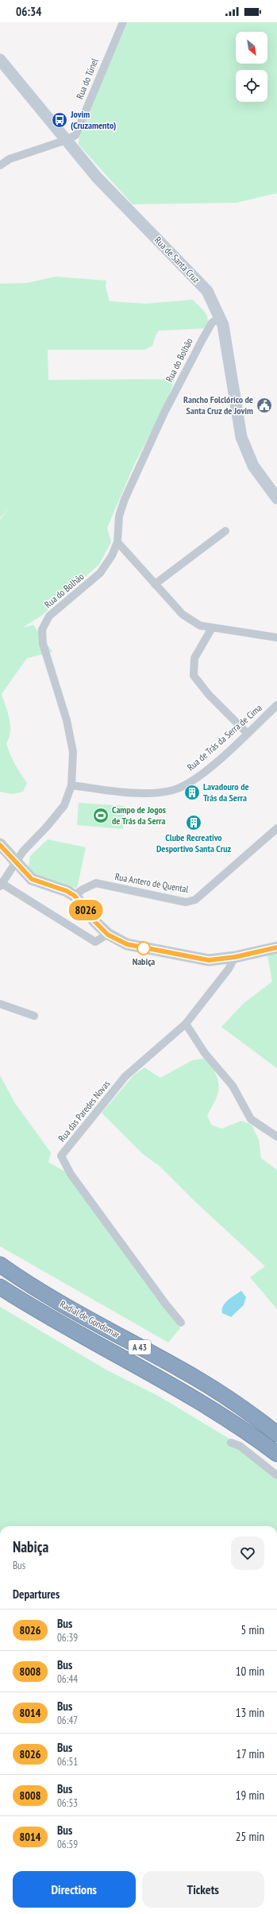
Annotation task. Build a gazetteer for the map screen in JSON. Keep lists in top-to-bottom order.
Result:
{
  "streets": {
    "highway": ["Radial de Gondomar", "A 43"],
    "main road": ["Rua de Santa Cruz"],
    "street": [
      "Rua do Túnel",
      "Rua do Bolhão",
      "Rua de Trás da Serra de Cima",
      "Rua Antero de Quental",
      "Rua das Paredes Novas"
    ]
  },
  "crossings": [
    ["Rua do Túnel", "Rua de Santa Cruz"],
    ["Rua de Santa Cruz", "Rua do Bolhão"],
    ["Rua do Bolhão", "Rua de Trás da Serra de Cima"]
  ],
  "places": {
    "bus stop": ["Jovim (Cruzamento)"],
    "public building": ["Rancho Folclórico de Santa Cruz de Jovim"],
    "building": ["Lavadouro de Trás da Serra", "Clube Recreativo Desportivo Santa Cruz"],
    "sports": ["Campo de Jogos de Trás da Serra"],
    "other": ["Nabiça"]
  },
  "lines": ["bus line 8026"],
  "north": "bottom right",
  "page": {
    "status": "06:34",
    "on_map": "8026",
    "heading": [
      ["Nabiça", "Bus"],
      "Departures"
    ],
    "list": [
      {
        "mark": "8026",
        "name": "Bus",
        "note": "06:39",
        "value": "5 min"
      },
      {
        "mark": "8008",
        "name": "Bus",
        "note": "06:44",
        "value": "10 min"
      },
      {
        "mark": "8014",
        "name": "Bus",
        "note": "06:47",
        "value": "13 min"
      },
      {
        "mark": "8026",
        "name": "Bus",
        "note": "06:51",
        "value": "17 min"
      },
      {
        "mark": "8008",
        "name": "Bus",
        "note": "06:53",
        "value": "19 min"
      },
      {
        "mark": "8014",
        "name": "Bus",
        "note": "06:59",
        "value": "25 min"
      }
    ],
    "buttons": ["Directions", "Tickets"]
  }
}
